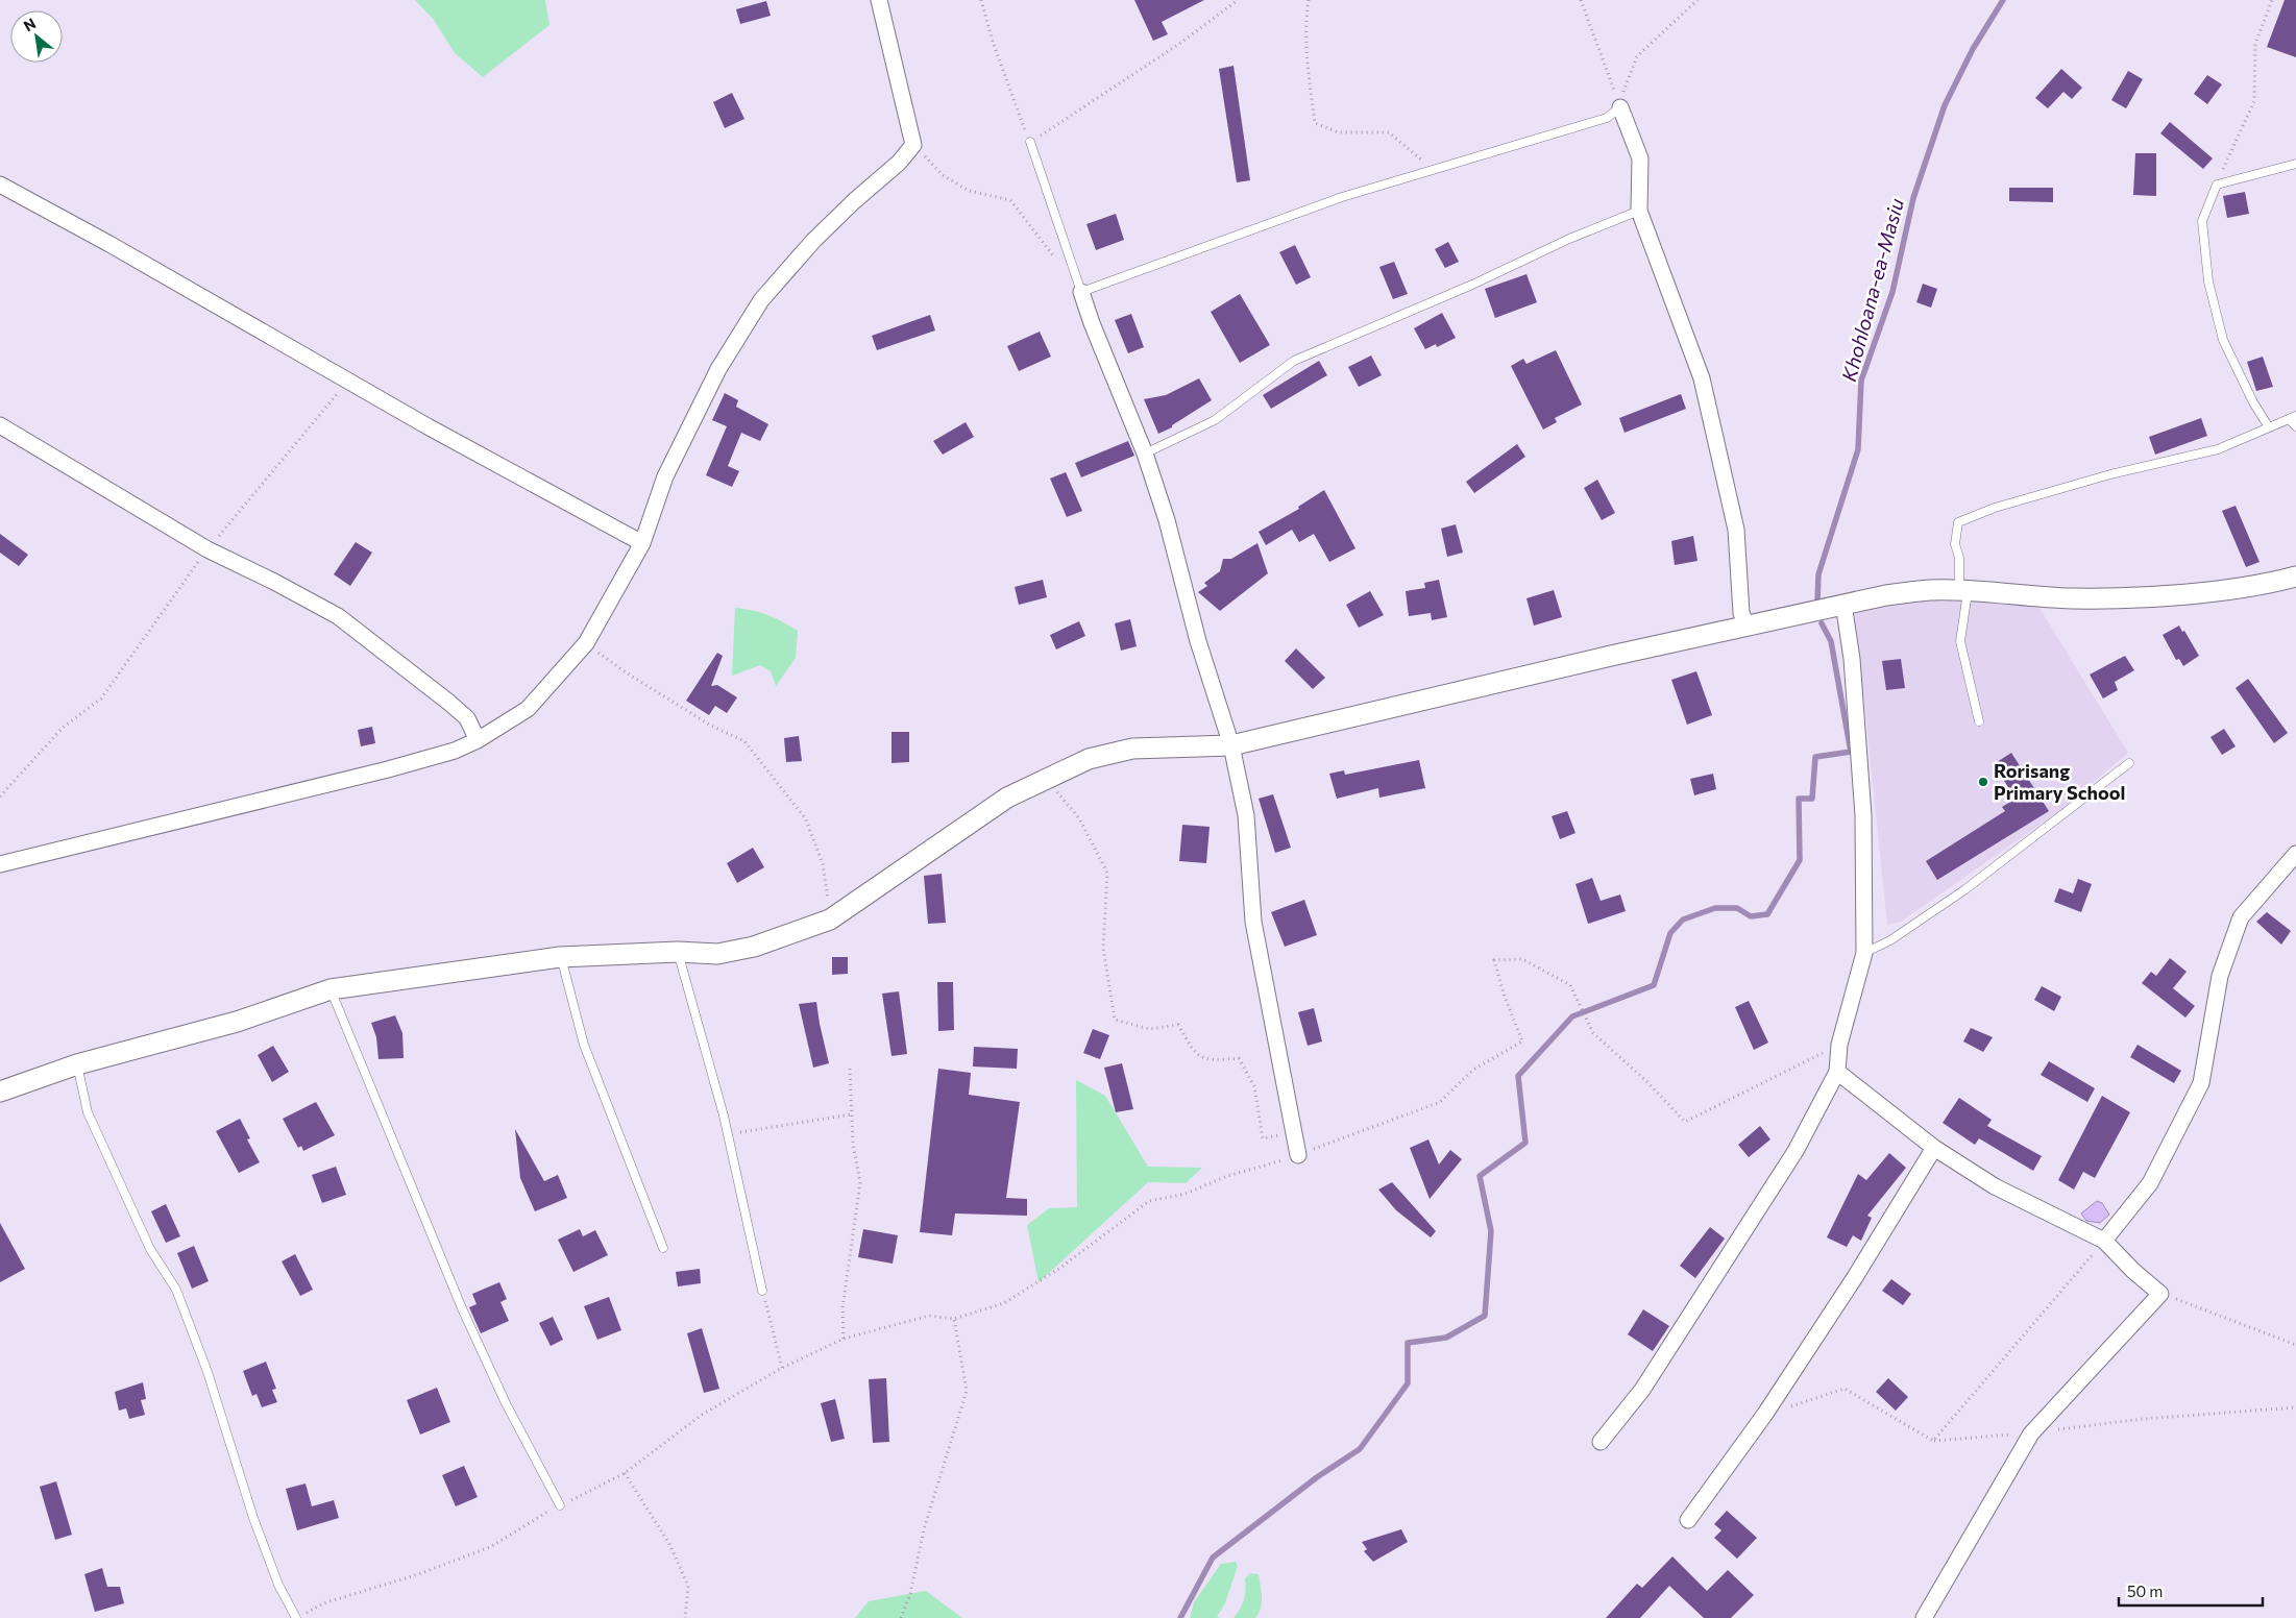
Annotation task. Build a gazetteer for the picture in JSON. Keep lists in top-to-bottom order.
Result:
{
  "water": ["Khohloana-ea-Masiu"],
  "places": ["Rorisang Primary School"],
  "scale_bar": "50 m",
  "north": "top left"
}
